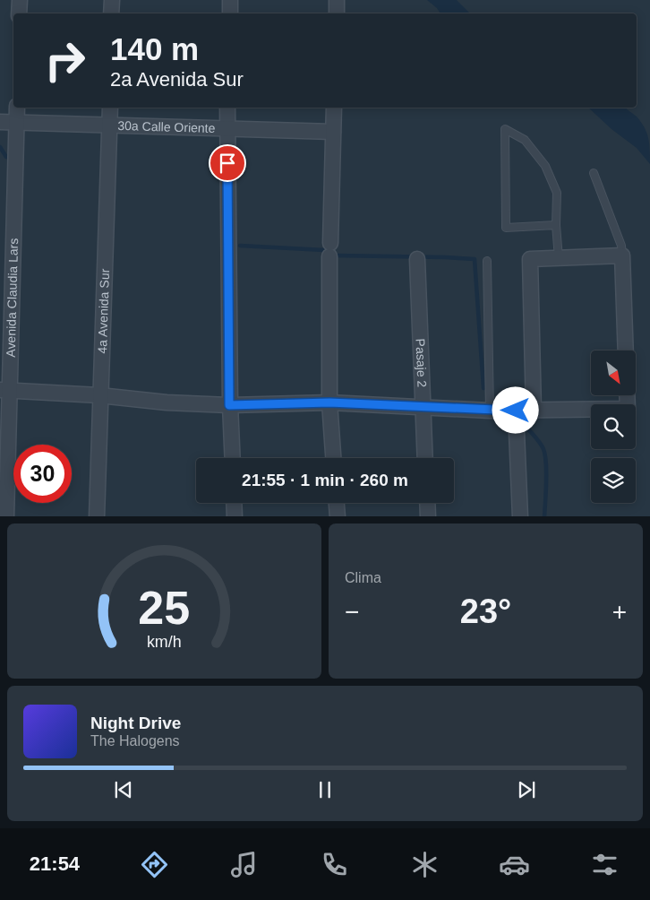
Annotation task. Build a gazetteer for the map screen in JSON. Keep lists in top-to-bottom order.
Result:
{
  "streets": {
    "street": [
      "30a Calle Oriente",
      "Avenida Claudia Lars",
      "4a Avenida Sur",
      "Pasaje 2"
    ]
  },
  "crossings": [
    ["30a Calle Oriente", "Avenida Claudia Lars"],
    ["30a Calle Oriente", "4a Avenida Sur"]
  ],
  "north": "bottom right",
  "page": {
    "turn": ["140 m", "2a Avenida Sur"],
    "limit": "30",
    "trip": "21:55 · 1 min · 260 m",
    "tile": "Clima",
    "heat": ["−", "23°", "+"],
    "song": ["Night Drive", "The Halogens"],
    "tabs": "21:54",
    "gauge": ["25", "km/h"]
  }
}
